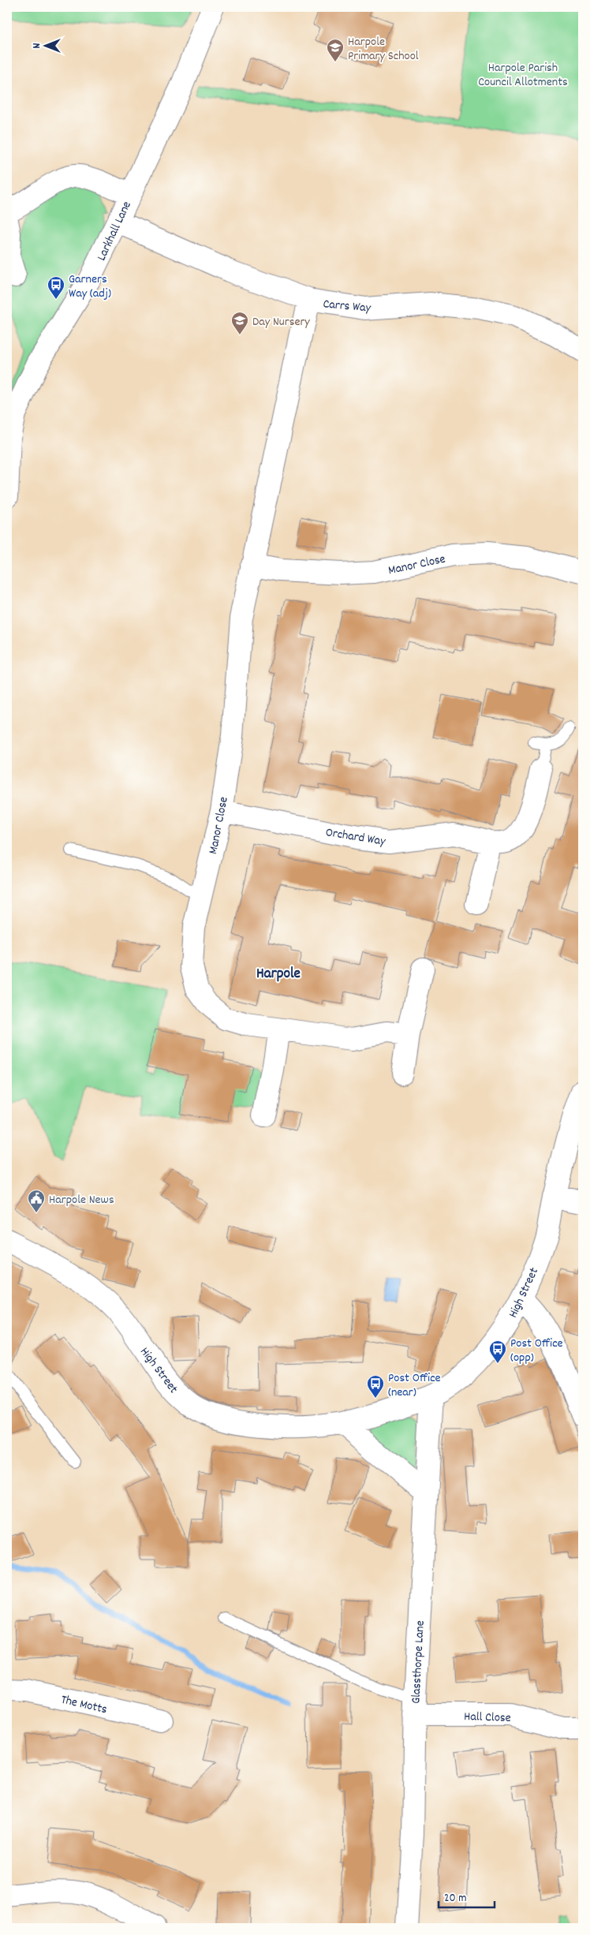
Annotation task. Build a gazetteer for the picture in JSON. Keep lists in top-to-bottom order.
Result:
{
  "streets": {
    "street": [
      "Larkhall Lane",
      "Carrs Way",
      "Manor Close",
      "Orchard Way",
      "High Street",
      "Glassthorpe Lane",
      "The Motts",
      "Hall Close"
    ]
  },
  "crossings": [
    ["Larkhall Lane", "Carrs Way"],
    ["Carrs Way", "Manor Close"],
    ["Manor Close", "Orchard Way"],
    ["High Street", "Glassthorpe Lane"],
    ["Glassthorpe Lane", "Hall Close"]
  ],
  "districts": ["Harpole"],
  "parks": ["Harpole Parish Council Allotments"],
  "places": {
    "school or university": ["Harpole Primary School", "Day Nursery"],
    "bus stop": ["Garners Way (adj)", "Post Office (opp)", "Post Office (near)"],
    "public building": ["Harpole News"]
  },
  "scale_bar": "20 m",
  "north": "left"
}
